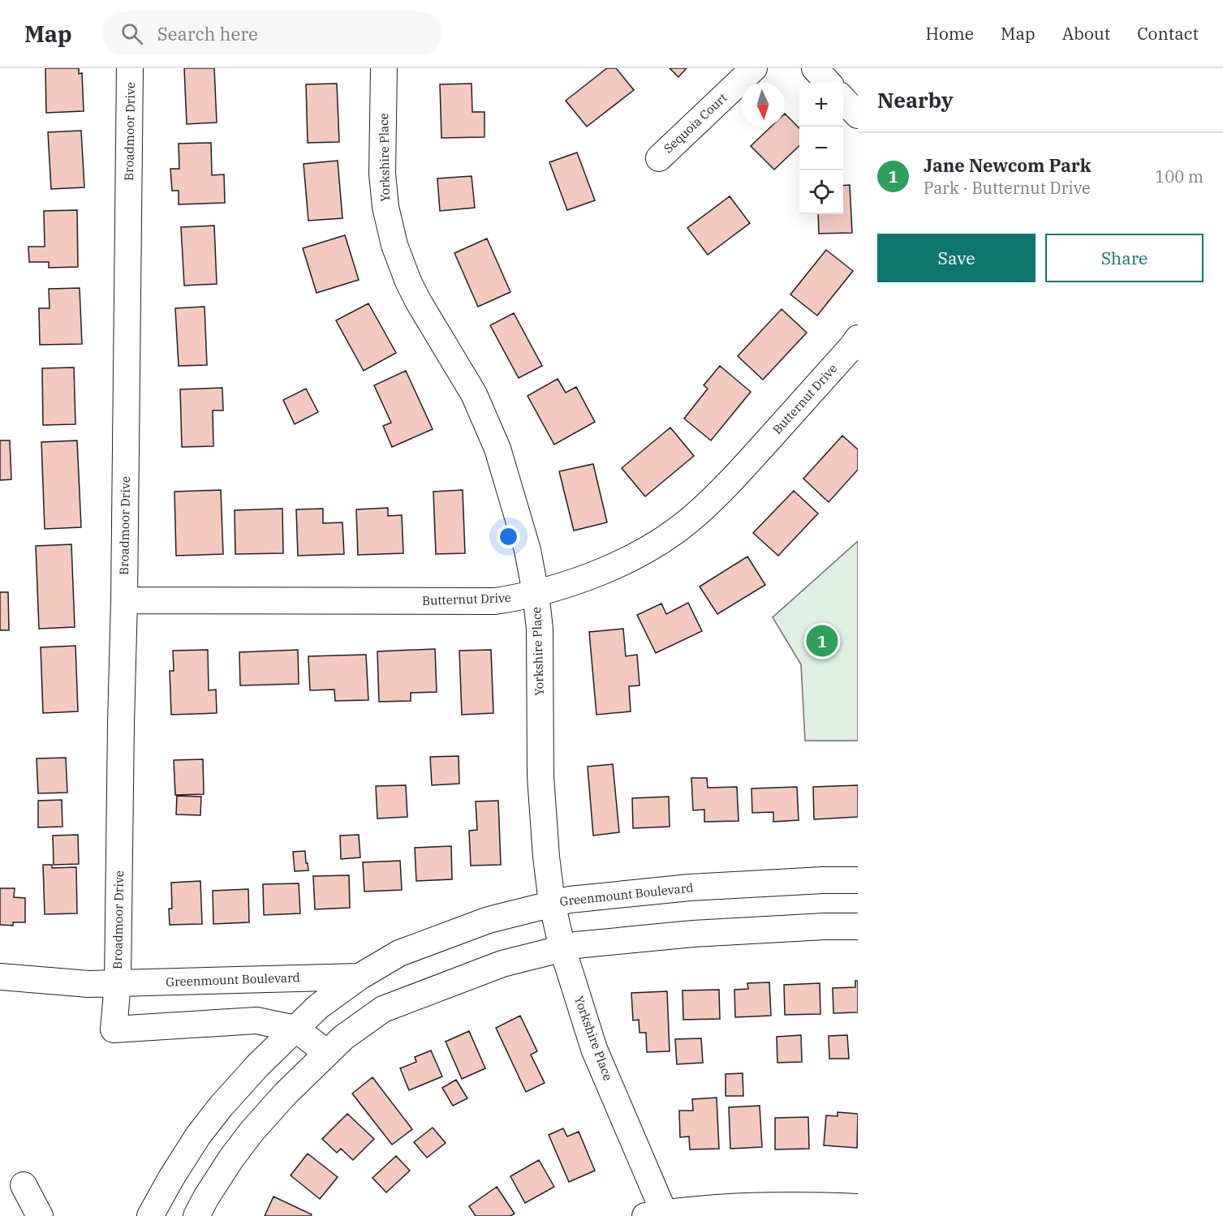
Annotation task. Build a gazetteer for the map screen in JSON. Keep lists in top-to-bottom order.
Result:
{
  "streets": {
    "street": [
      "Sequoia Court",
      "Broadmoor Drive",
      "Yorkshire Place",
      "Butternut Drive",
      "Greenmount Boulevard"
    ]
  },
  "crossings": [
    ["Broadmoor Drive", "Butternut Drive"],
    ["Broadmoor Drive", "Greenmount Boulevard"],
    ["Yorkshire Place", "Butternut Drive"],
    ["Yorkshire Place", "Greenmount Boulevard"]
  ],
  "north": "bottom",
  "page": {
    "header": "Map",
    "search": "Search here",
    "nav": [
      "Home",
      "Map",
      "About",
      "Contact"
    ],
    "heading": "Nearby",
    "map_buttons": ["+", "−"],
    "list": [
      {
        "mark": "1",
        "name": "Jane Newcom Park",
        "note": "Park · Butternut Drive",
        "value": "100 m"
      }
    ],
    "buttons": ["Save", "Share"],
    "pins": "1"
  }
}
